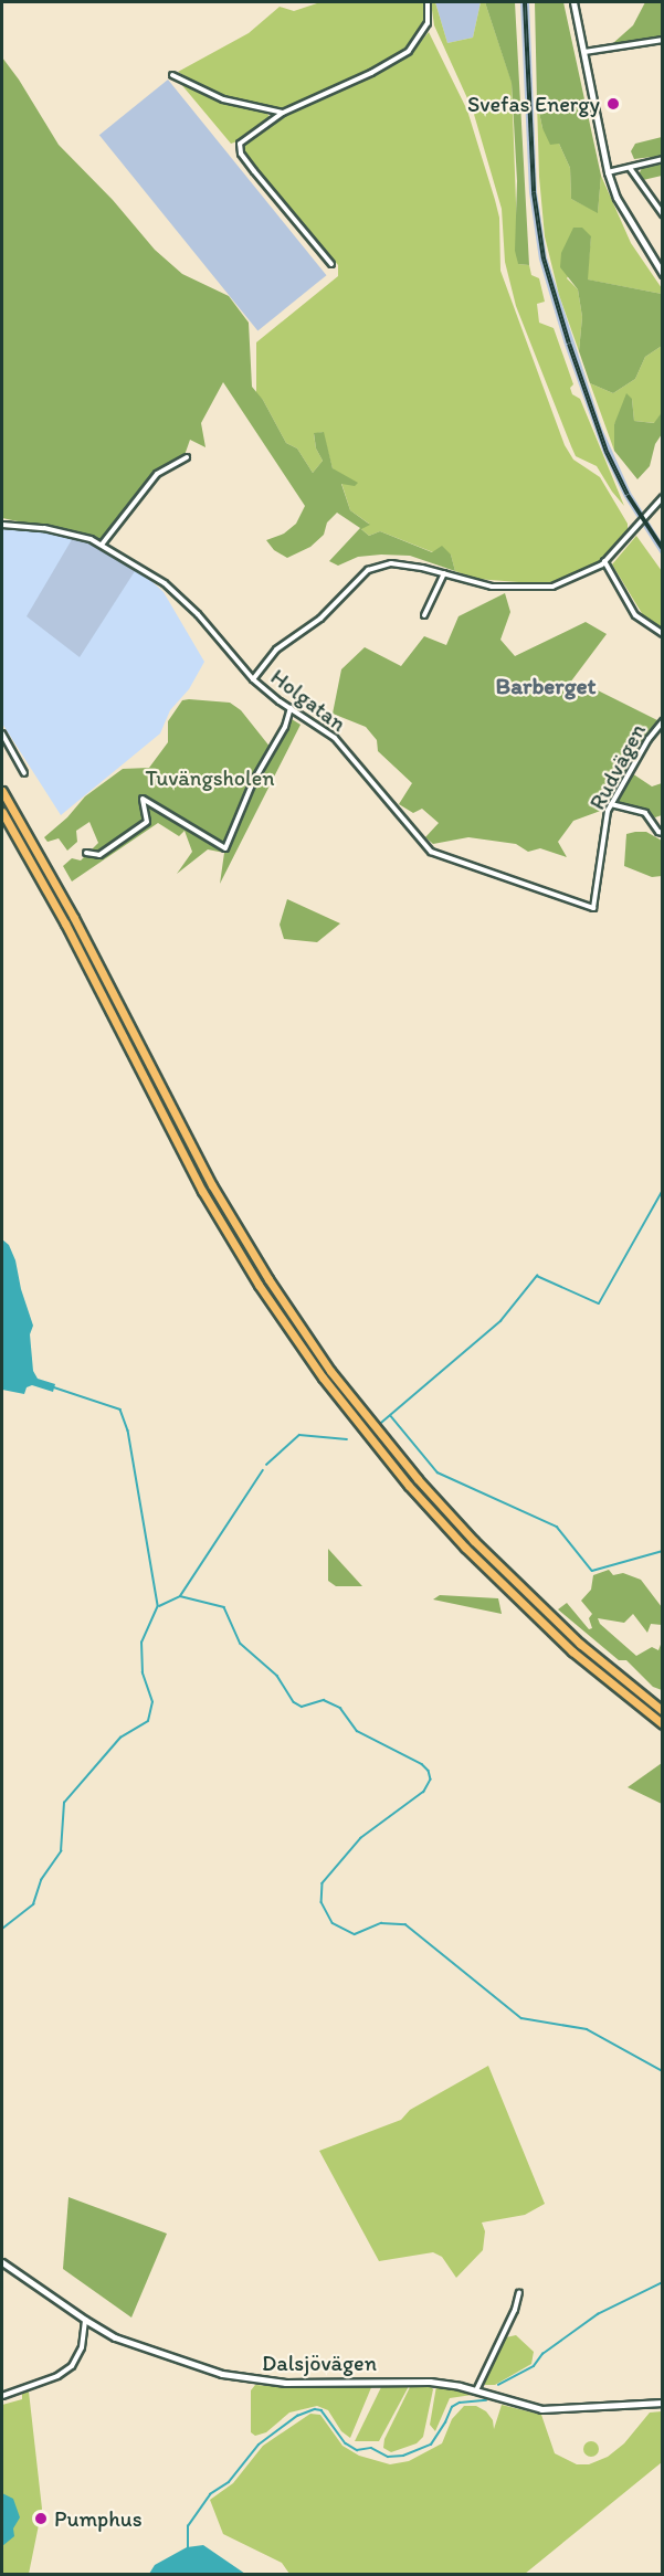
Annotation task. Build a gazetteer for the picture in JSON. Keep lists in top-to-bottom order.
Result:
{
  "streets": {
    "street": ["Holgatan", "Rudvägen", "Dalsjövägen"]
  },
  "crossings": [
    ["Holgatan", "Rudvägen"]
  ],
  "districts": ["Barberget"],
  "parks": ["Tuvängsholen"],
  "places": ["Svefas Energy", "Pumphus"]
}
